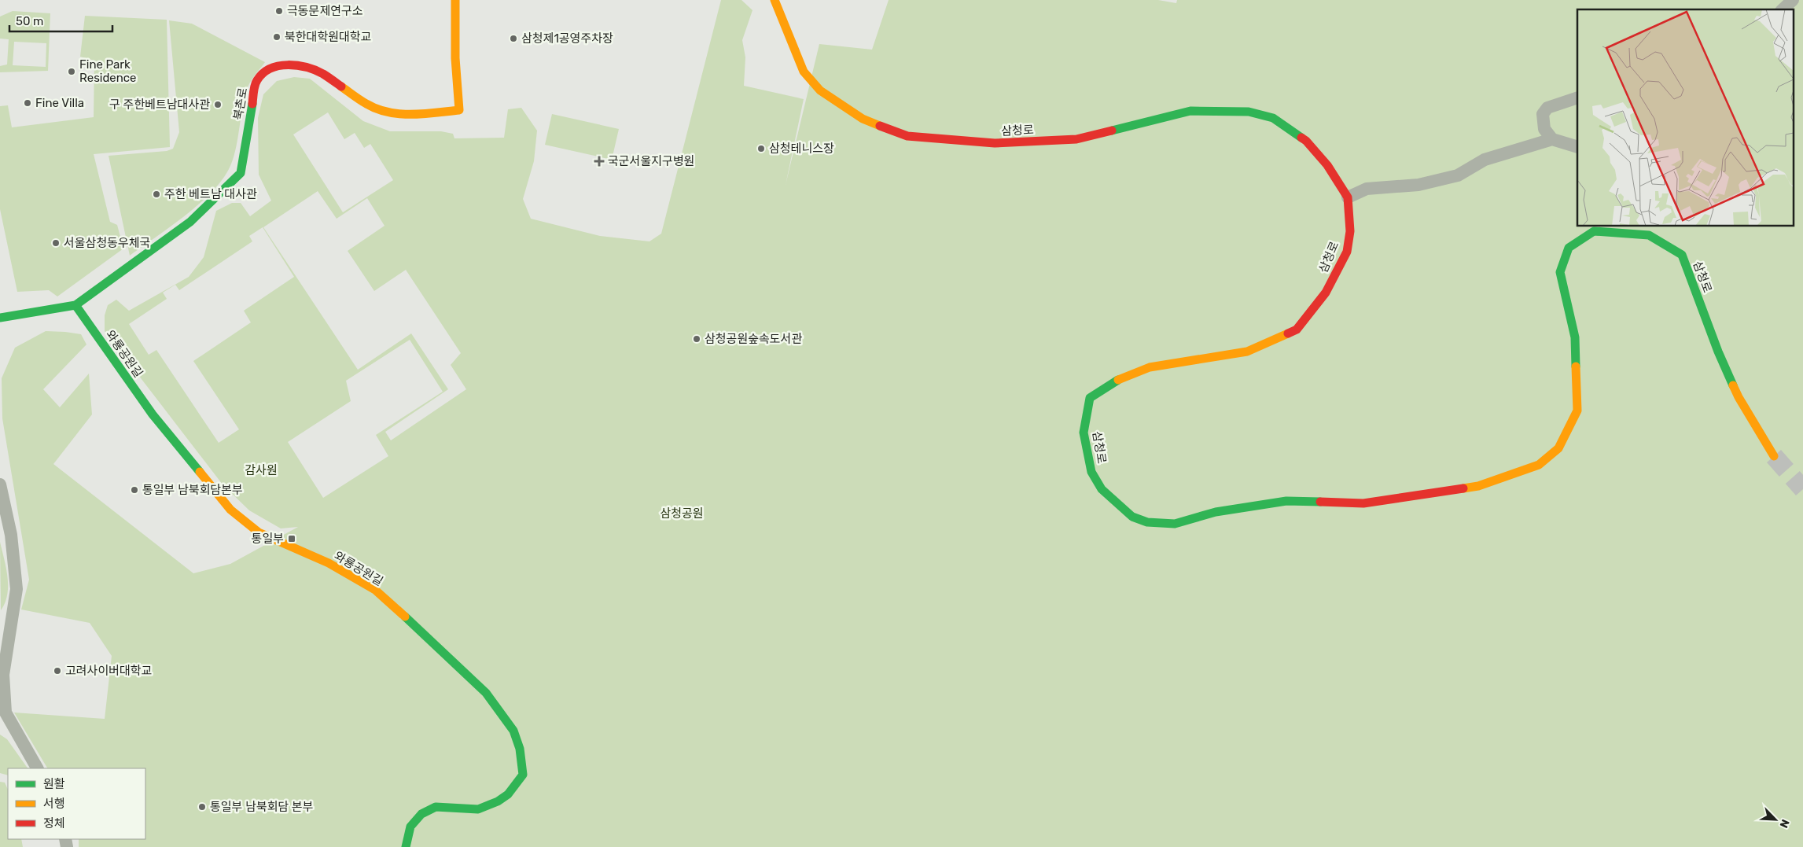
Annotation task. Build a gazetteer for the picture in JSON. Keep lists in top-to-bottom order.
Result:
{
  "streets": {
    "street": ["북촌로", "삼청로", "와룡공원길"]
  },
  "crossings": [
    ["북촌로", "와룡공원길"]
  ],
  "parks": ["감사원", "삼청공원"],
  "places": {
    "other": [
      "극동문제연구소",
      "북한대학원대학교",
      "삼청제1공영주차장",
      "Fine Park Residence",
      "Fine Villa",
      "구 주한베트남대사관",
      "삼청테니스장",
      "주한 베트남 대사관",
      "서울삼청동우체국",
      "삼청공원숲속도서관",
      "통일부 남북회담본부",
      "고려사이버대학교",
      "통일부 남북회담 본부"
    ],
    "health": ["국군서울지구병원"],
    "transit": ["통일부"]
  },
  "legend": ["원활", "서행", "정체"],
  "scale_bar": "50 m",
  "north": "bottom right"
}
